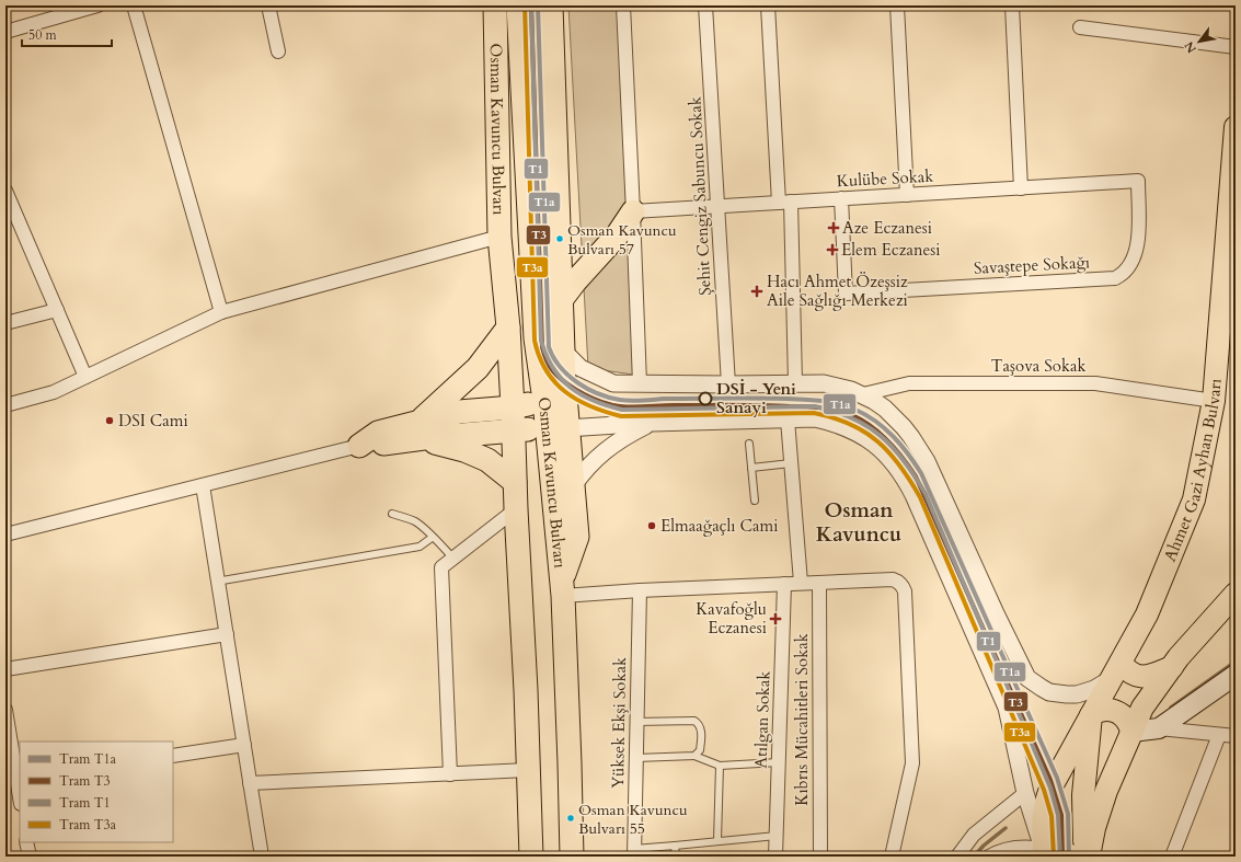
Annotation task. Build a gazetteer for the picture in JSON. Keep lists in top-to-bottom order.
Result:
{
  "streets": {
    "highway": ["Osman Kavuncu Bulvarı"],
    "main road": ["Ahmet Gazi Ayhan Bulvarı"],
    "street": [
      "Kulübe Sokak",
      "Şehit Cengiz Sabuncu Sokak",
      "Savaştepe Sokağı",
      "Taşova Sokak",
      "Atılgan Sokak",
      "Kıbrıs Mücahitleri Sokak",
      "Yüksek Ekşi Sokak"
    ]
  },
  "crossings": [
    ["Kulübe Sokak", "Şehit Cengiz Sabuncu Sokak"],
    ["Kulübe Sokak", "Savaştepe Sokağı"],
    ["Taşova Sokak", "Ahmet Gazi Ayhan Bulvarı"]
  ],
  "districts": ["Osman Kavuncu"],
  "places": {
    "health": [
      "Aze Eczanesi",
      "Elem Eczanesi",
      "Hacı Ahmet Özeşsiz Aile Sağlığı Merkezi",
      "Kavafoğlu Eczanesi"
    ],
    "other": [
      "Osman Kavuncu Bulvarı 57",
      "DSİ - Yeni Sanayi",
      "DSI Cami",
      "Elmaağaçlı Cami",
      "Osman Kavuncu Bulvarı 55"
    ]
  },
  "lines": [
    "tram line T1a",
    "tram line T3",
    "tram line T1",
    "tram line T3a"
  ],
  "legend": [
    "Tram T1a",
    "Tram T3",
    "Tram T1",
    "Tram T3a"
  ],
  "scale_bar": "50 m",
  "north": "bottom left"
}
